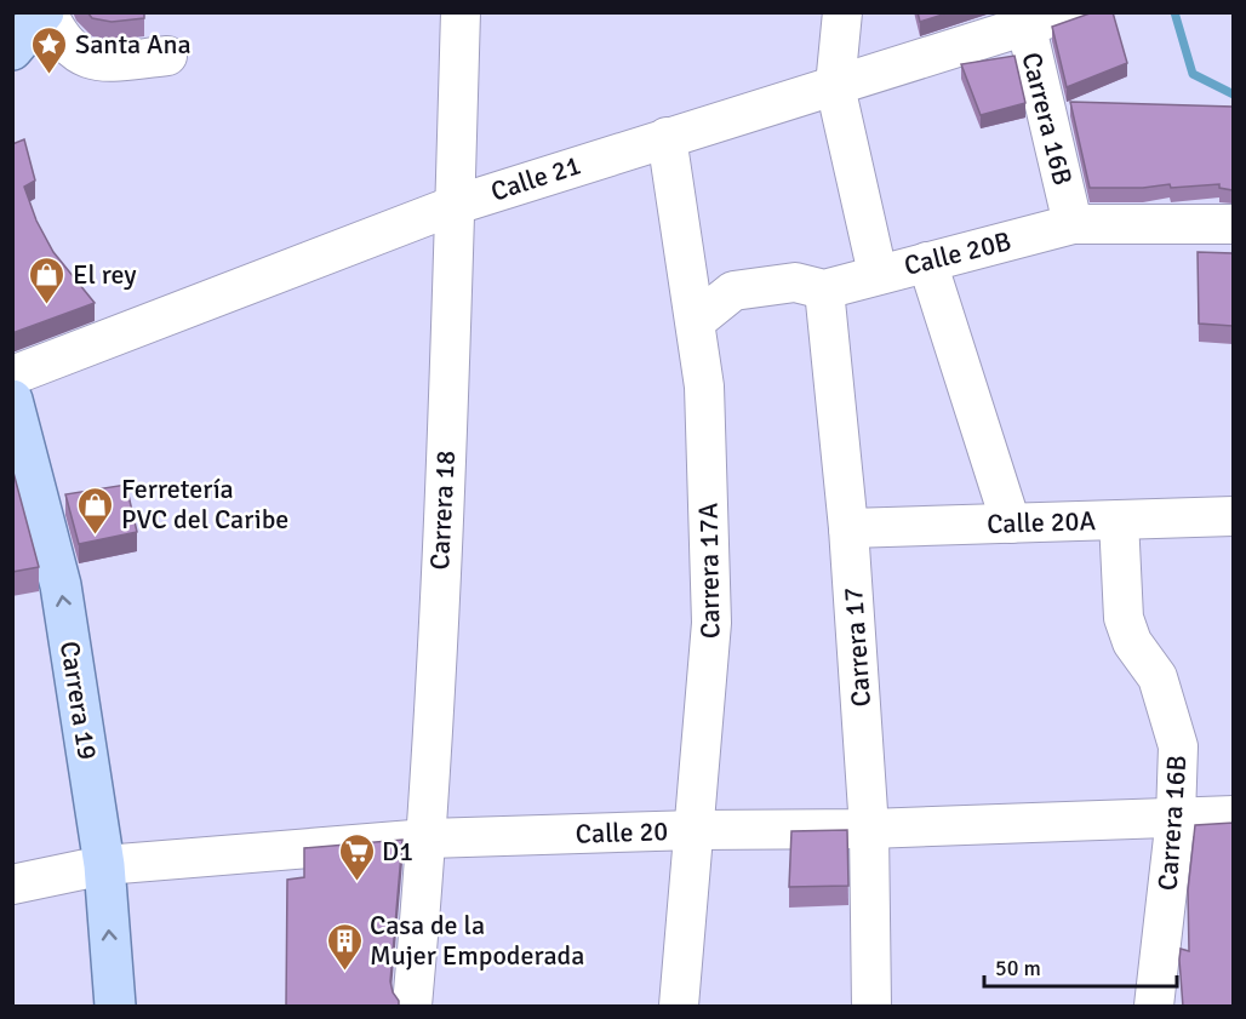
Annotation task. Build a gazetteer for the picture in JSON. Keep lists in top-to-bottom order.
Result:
{
  "streets": {
    "main road": ["Carrera 19"],
    "street": [
      "Carrera 16B",
      "Calle 21",
      "Calle 20B",
      "Carrera 18",
      "Calle 20A",
      "Carrera 17A",
      "Carrera 17",
      "Calle 20"
    ]
  },
  "crossings": [
    ["Carrera 16B", "Calle 21"],
    ["Carrera 16B", "Calle 20B"],
    ["Carrera 16B", "Calle 20A"],
    ["Carrera 16B", "Calle 20"],
    ["Calle 21", "Carrera 18"],
    ["Calle 21", "Carrera 17A"],
    ["Calle 20B", "Carrera 17A"],
    ["Calle 20B", "Carrera 17"],
    ["Carrera 18", "Calle 20"],
    ["Calle 20A", "Carrera 17"],
    ["Carrera 17A", "Calle 20"],
    ["Carrera 17", "Calle 20"],
    ["Carrera 19", "Calle 20"]
  ],
  "one_way": ["Carrera 19"],
  "places": {
    "place": ["Santa Ana"],
    "shop": ["El rey", "Ferretería PVC del Caribe"],
    "supermarket": ["D1"],
    "building": ["Casa de la Mujer Empoderada"]
  },
  "scale_bar": "50 m"
}
